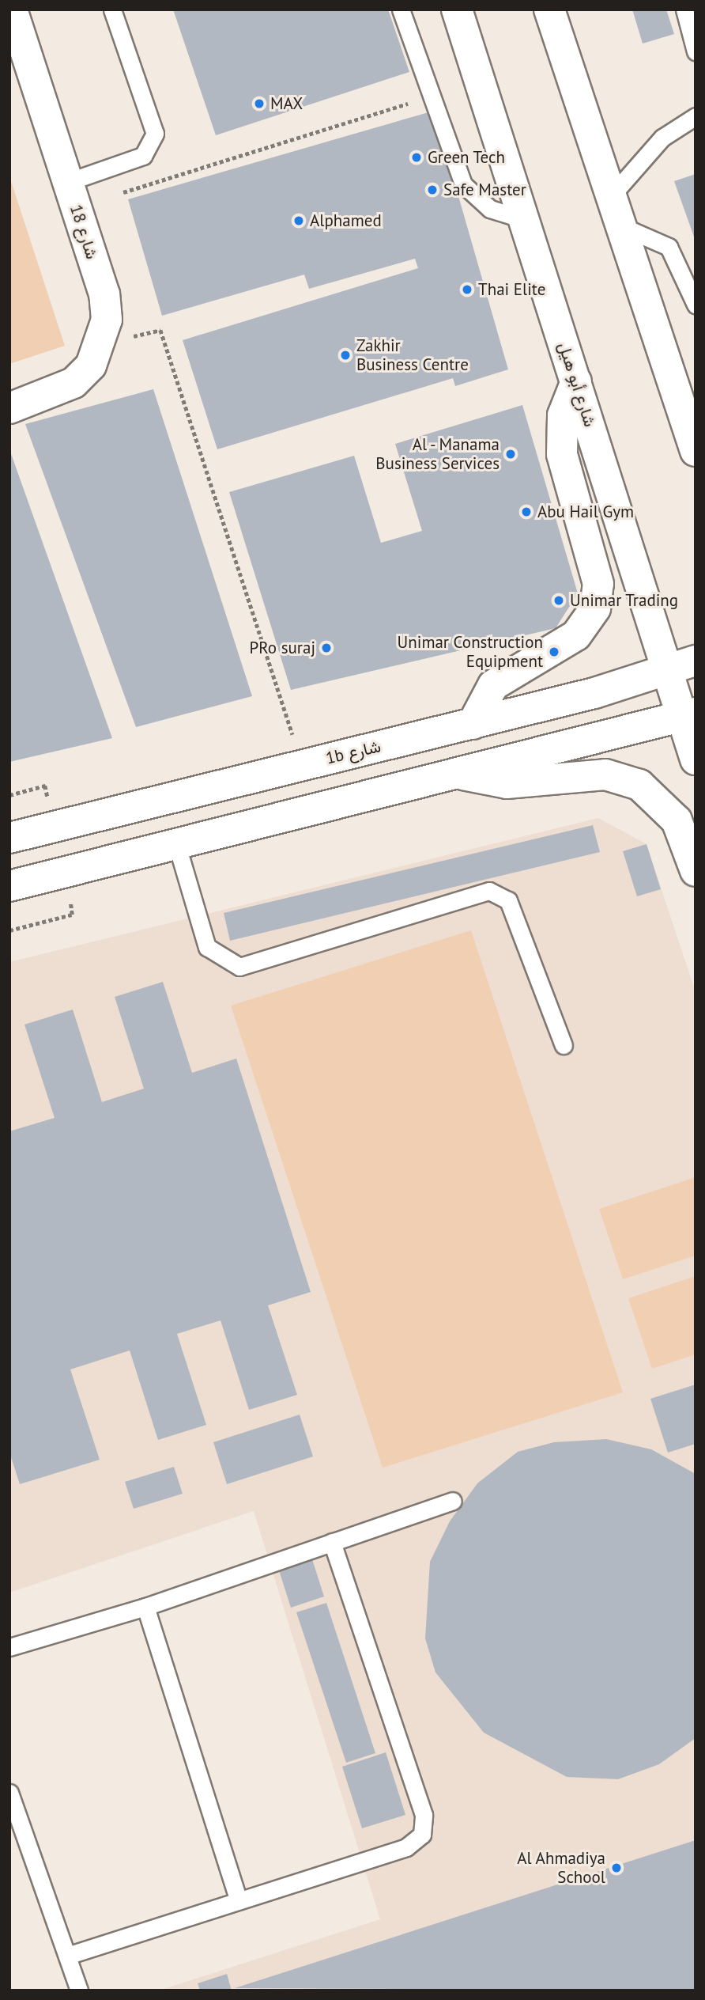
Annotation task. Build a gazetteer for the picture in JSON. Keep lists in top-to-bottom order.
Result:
{
  "streets": {
    "main road": ["شارع 18", "شارع أبو هيل", "1b شارع"]
  },
  "crossings": [
    ["شارع أبو هيل", "1b شارع"]
  ],
  "places": [
    "MAX",
    "Green Tech",
    "Safe Master",
    "Alphamed",
    "Thai Elite",
    "Zakhir Business Centre",
    "Al - Manama Business Services",
    "Abu Hail Gym",
    "Unimar Trading",
    "PRo suraj",
    "Unimar Construction Equipment",
    "Al Ahmadiya School"
  ]
}
